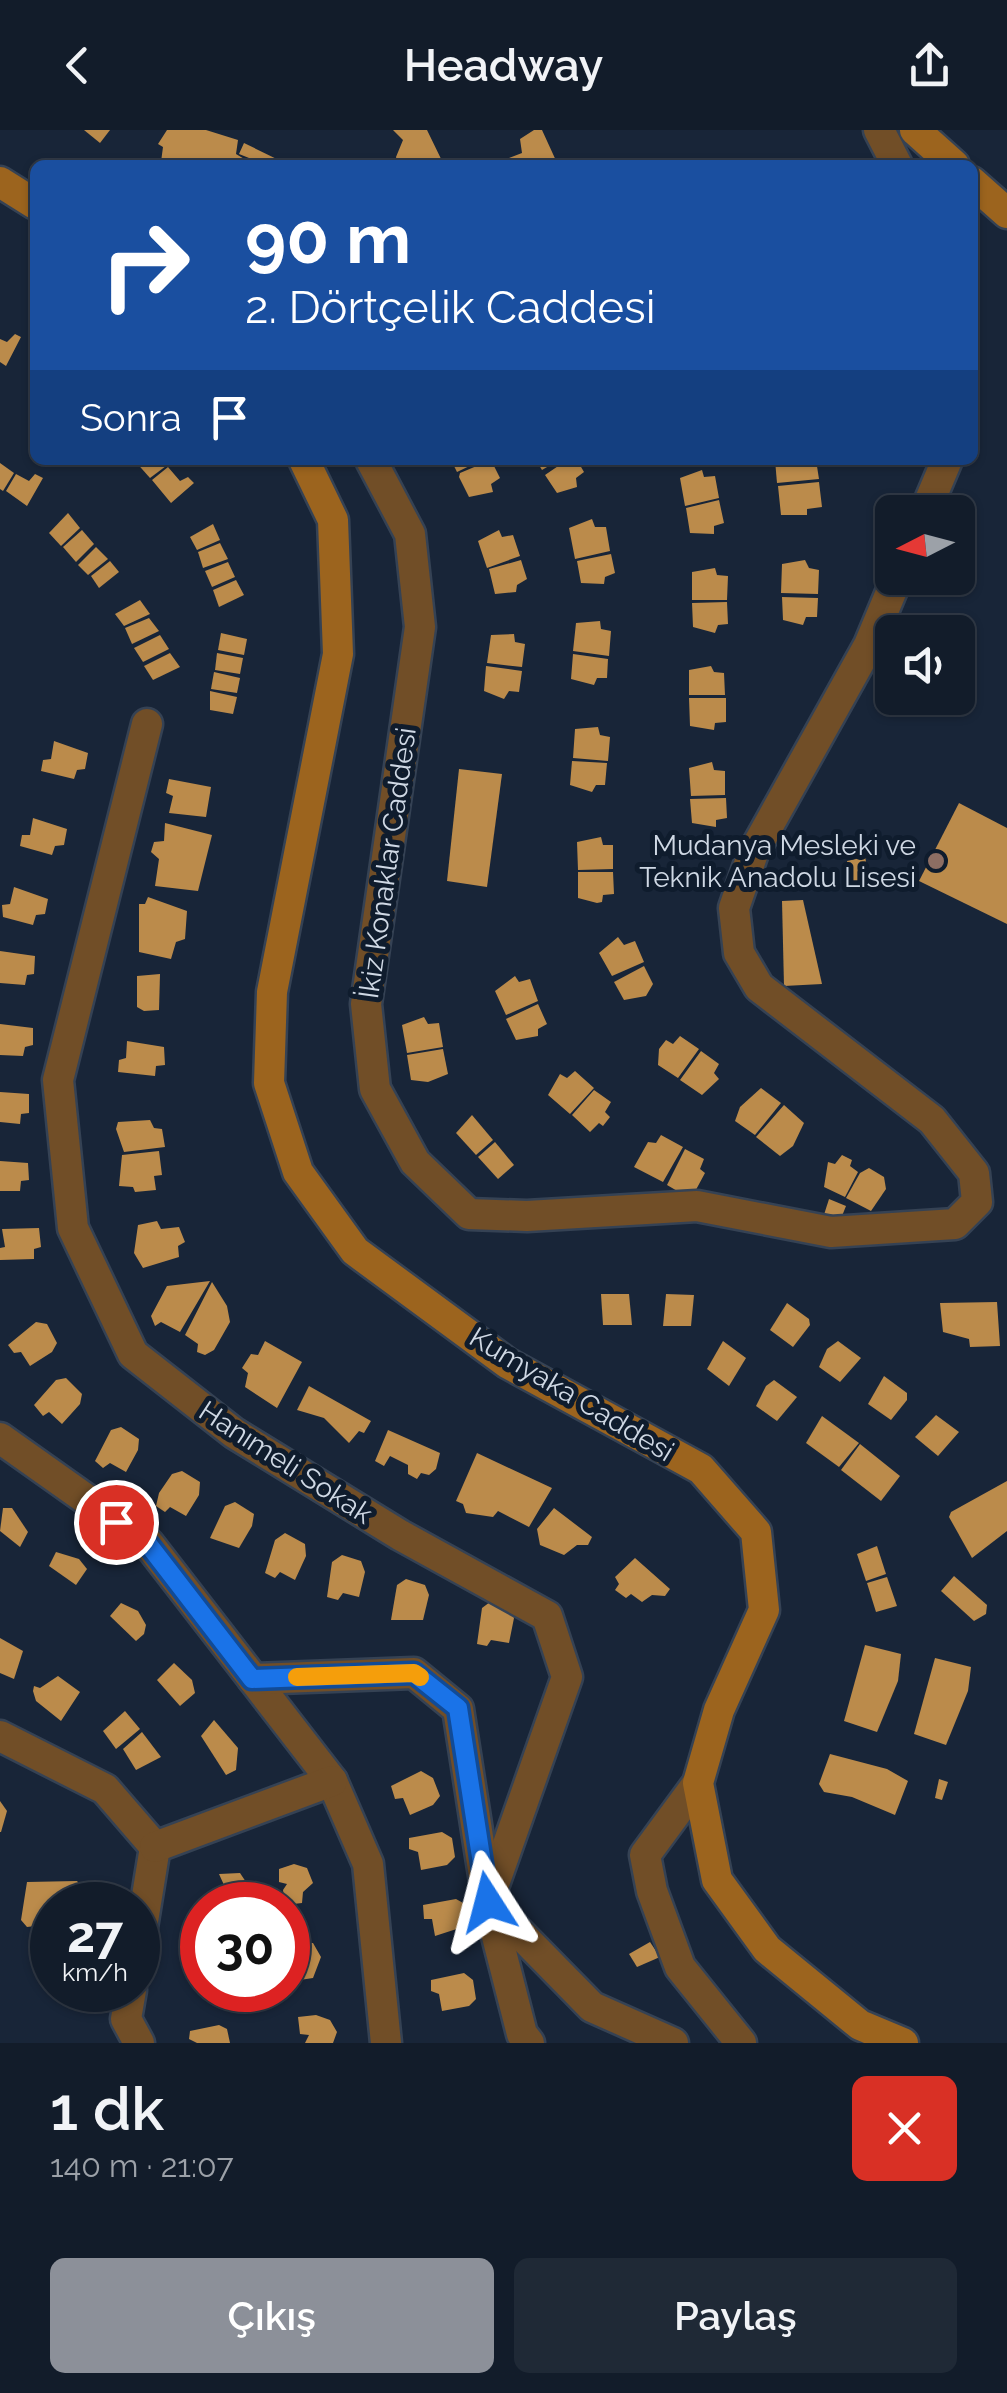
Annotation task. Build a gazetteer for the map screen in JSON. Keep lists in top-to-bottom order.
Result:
{
  "streets": {
    "main road": ["Kumyaka Caddesi"],
    "street": ["İkiz Konaklar Caddesi", "Hanımeli Sokak"]
  },
  "places": ["Mudanya Mesleki ve Teknik Anadolu Lisesi"],
  "north": "left",
  "page": {
    "header": "Headway",
    "turn": ["90 m", "2. Dörtçelik Caddesi"],
    "then": "Sonra",
    "speed": "27 km/h",
    "limit": "30",
    "heading": ["1 dk", "140 m · 21:07"],
    "buttons": ["Çıkış", "Paylaş"]
  }
}
